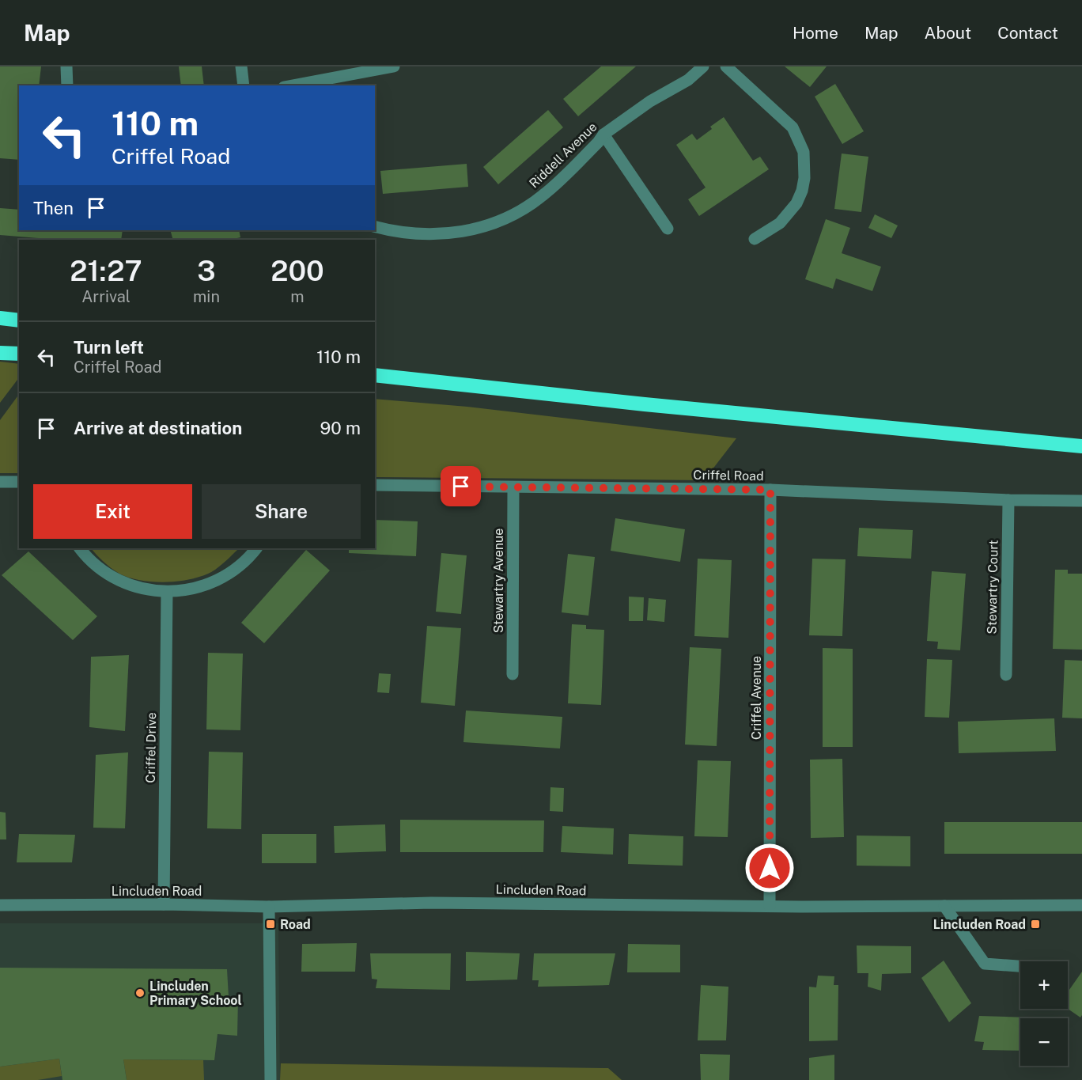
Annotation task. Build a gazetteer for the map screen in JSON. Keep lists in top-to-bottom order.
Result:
{
  "streets": {
    "street": [
      "Riddell Avenue",
      "Criffel Road",
      "Stewartry Avenue",
      "Stewartry Court",
      "Criffel Avenue",
      "Criffel Drive",
      "Lincluden Road"
    ]
  },
  "crossings": [
    ["Criffel Road", "Stewartry Avenue"],
    ["Criffel Road", "Stewartry Court"],
    ["Criffel Road", "Criffel Avenue"],
    ["Criffel Avenue", "Lincluden Road"],
    ["Criffel Drive", "Lincluden Road"]
  ],
  "places": {
    "transit": ["Road", "Lincluden Road"],
    "other": ["Lincluden Primary School"]
  },
  "page": {
    "header": "Map",
    "nav": [
      "Home",
      "Map",
      "About",
      "Contact"
    ],
    "turn": ["110 m", "Criffel Road"],
    "then": "Then",
    "eta": [
      "21:27",
      "Arrival",
      "3",
      "min",
      "200",
      "m"
    ],
    "list": [
      {
        "name": "Turn left",
        "note": "Criffel Road",
        "value": "110 m"
      },
      {
        "name": "Arrive at destination",
        "value": "90 m"
      }
    ],
    "buttons": ["Exit", "Share"],
    "map_buttons": ["+", "−"]
  }
}
